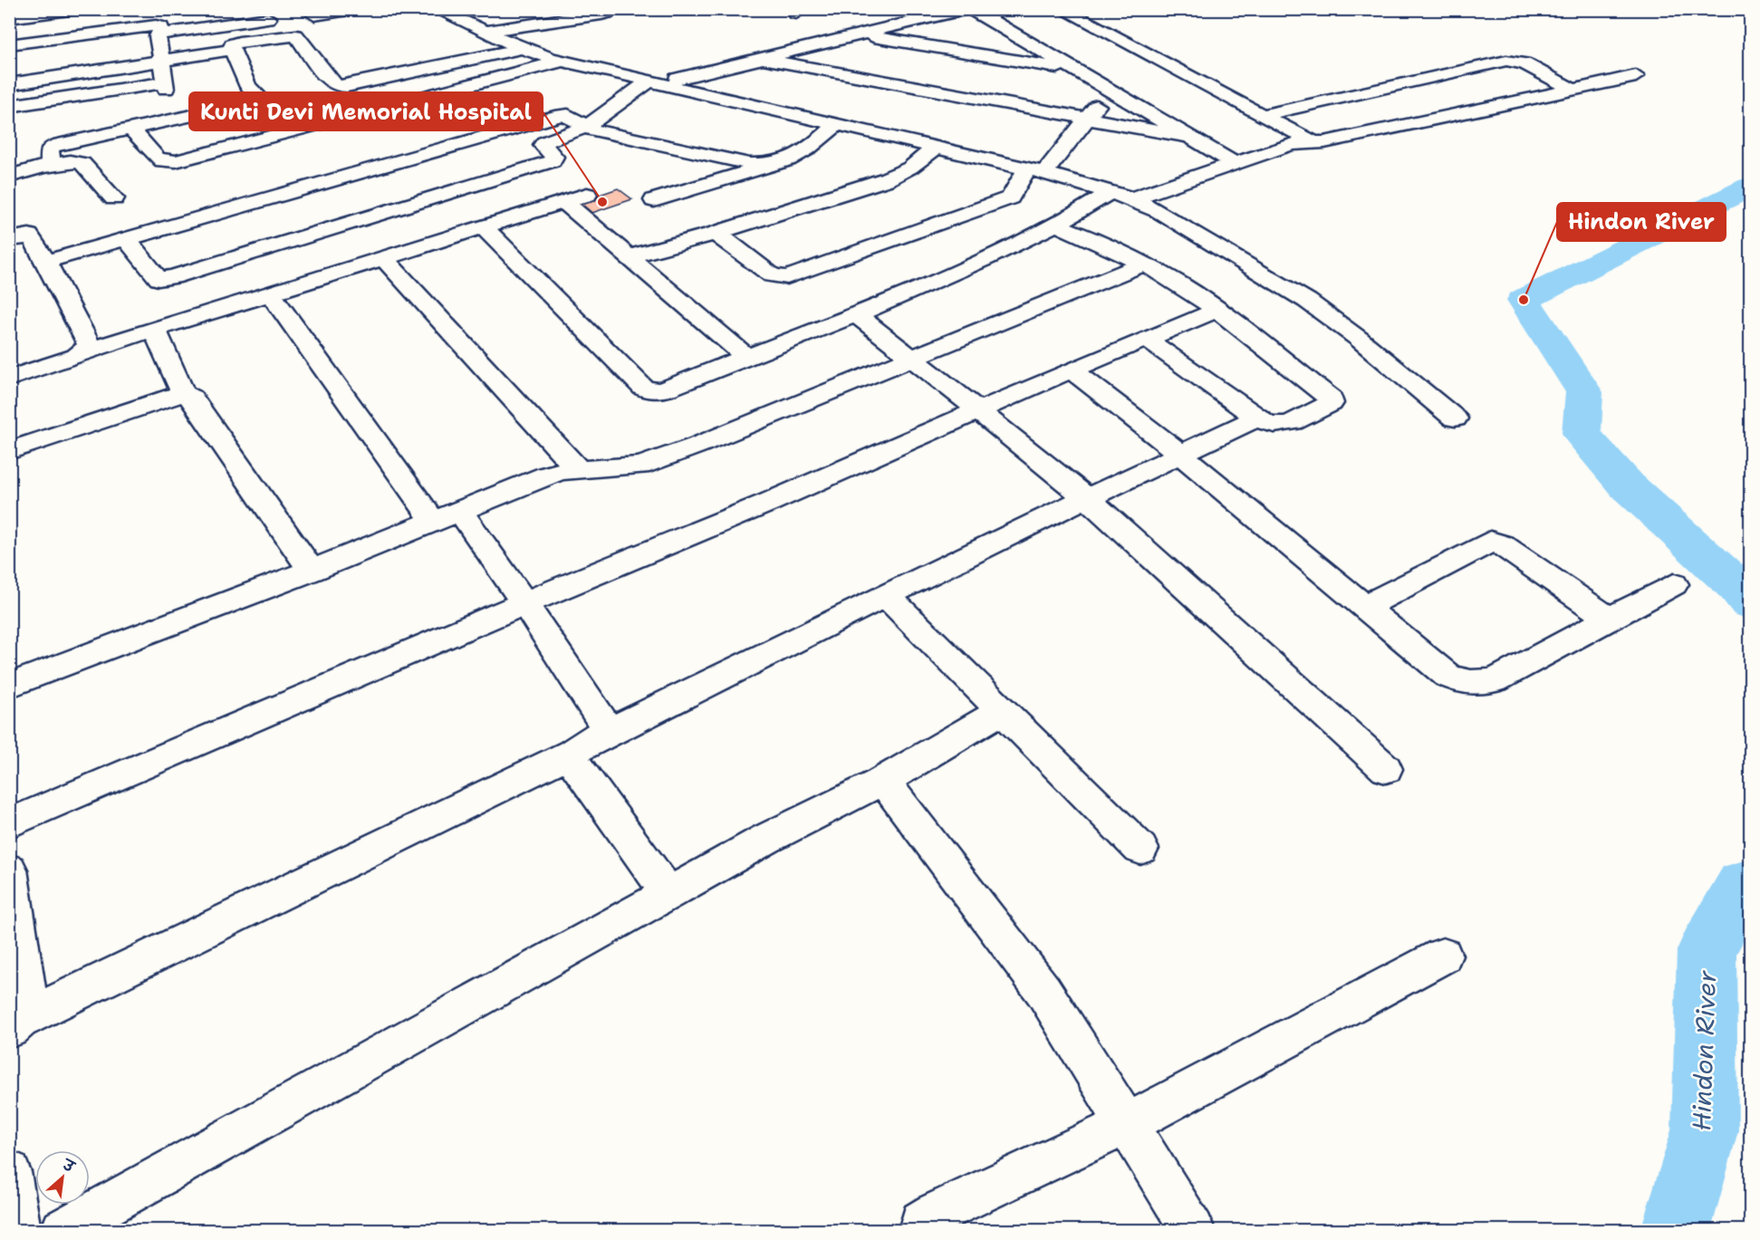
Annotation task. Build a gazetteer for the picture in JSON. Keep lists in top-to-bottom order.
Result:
{
  "water": ["Hindon River"],
  "places": ["Kunti Devi Memorial Hospital", "Hindon River"],
  "north": "top right"
}
